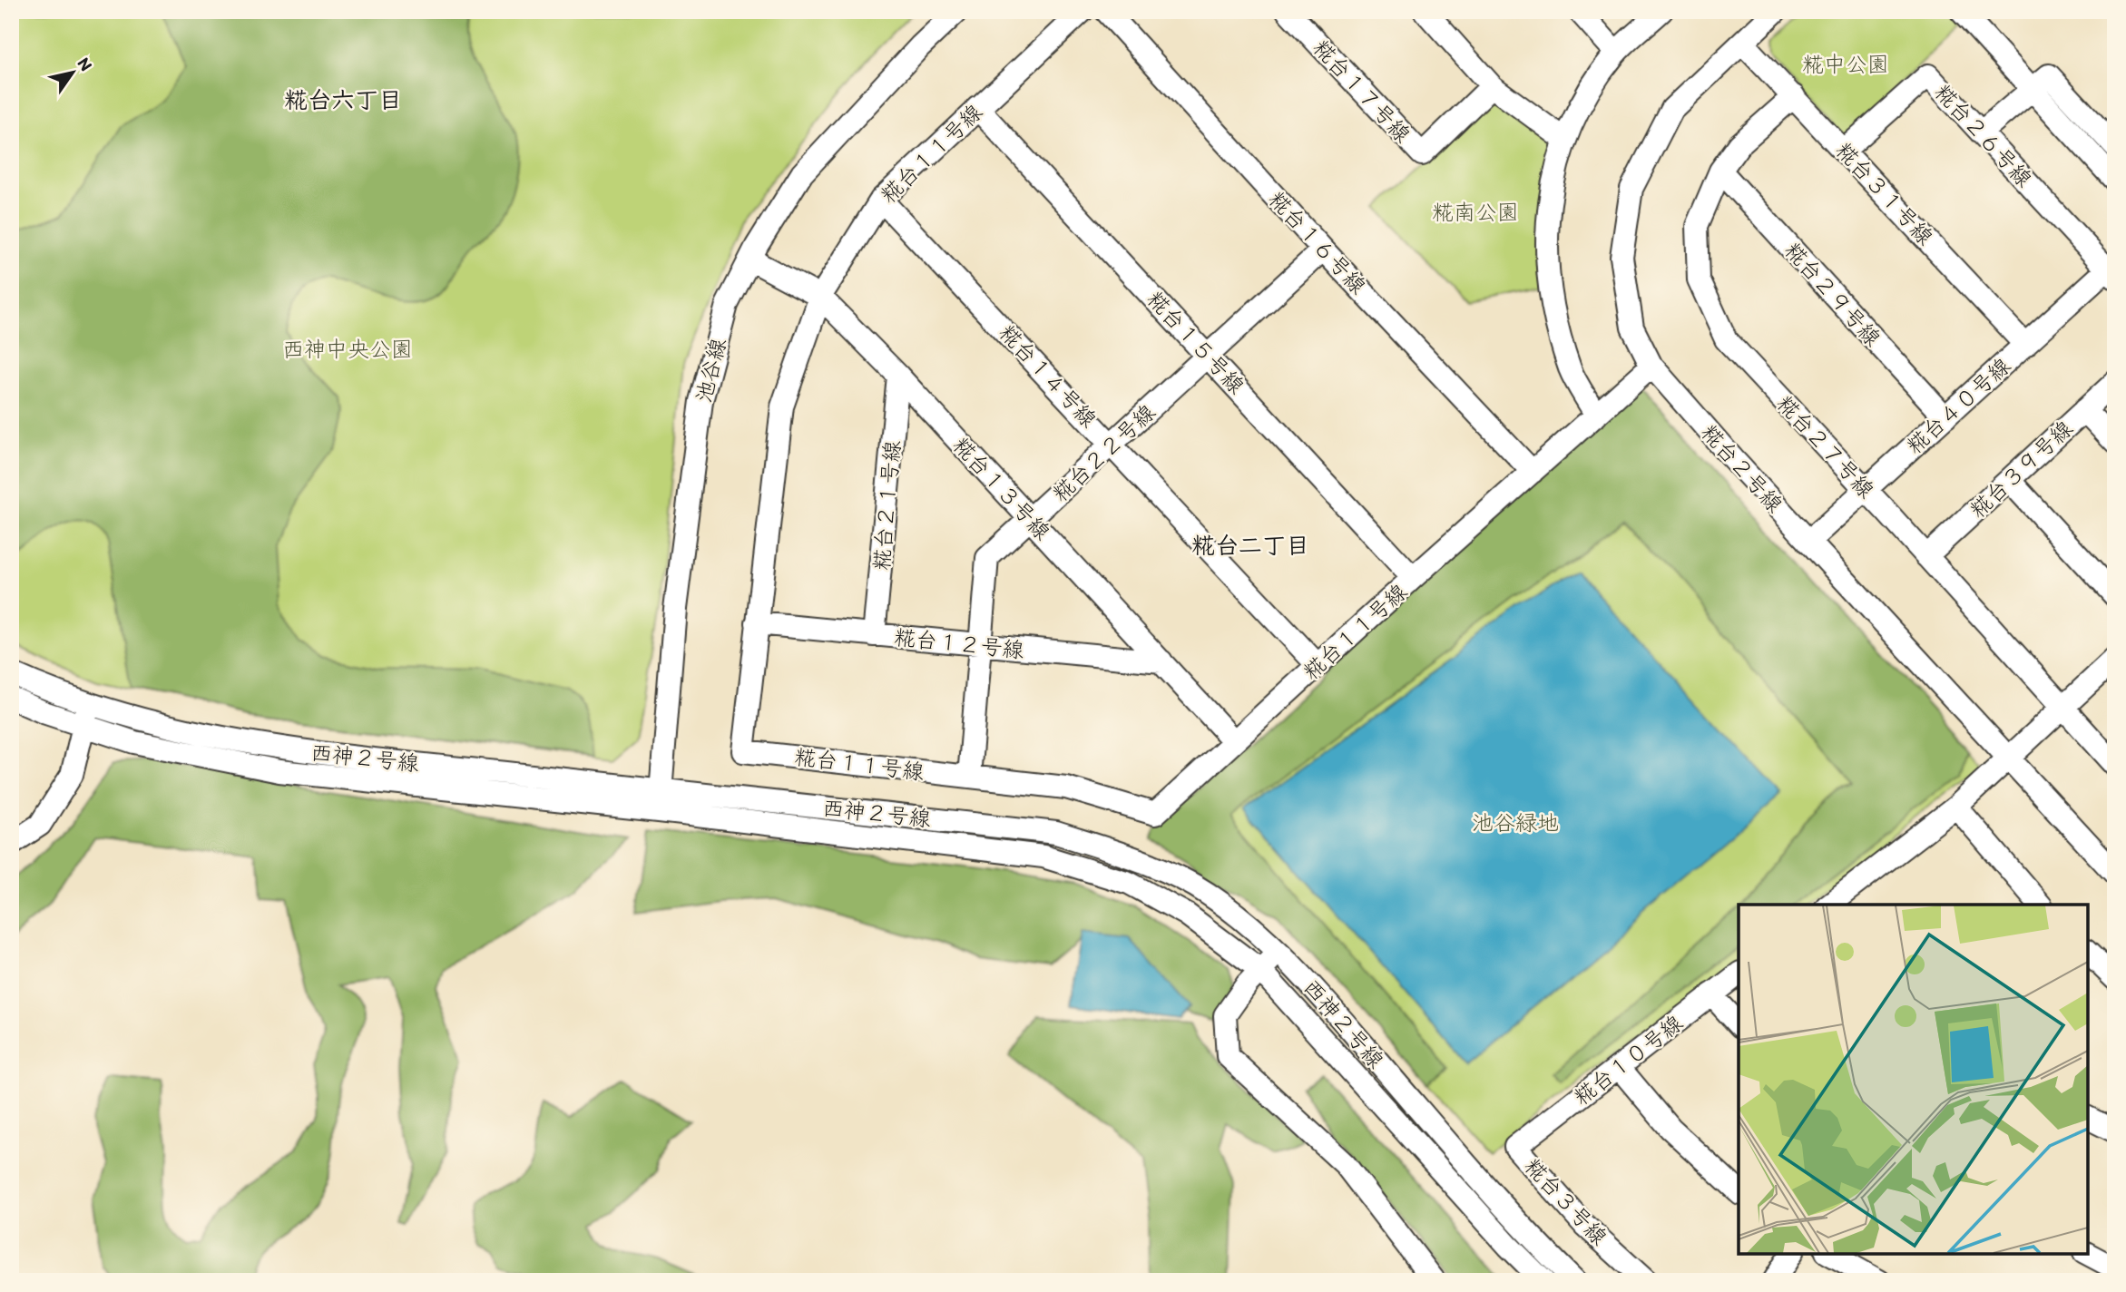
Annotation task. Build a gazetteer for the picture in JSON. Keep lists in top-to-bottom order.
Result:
{
  "streets": {
    "street": [
      "糀台１７号線",
      "糀台２６号線",
      "糀台１１号線",
      "糀台３１号線",
      "糀台１６号線",
      "糀台２９号線",
      "糀台１５号線",
      "池谷線",
      "糀台１４号線",
      "糀台４０号線",
      "糀台２７号線",
      "糀台２２号線",
      "糀台２号線",
      "糀台３９号線",
      "糀台１３号線",
      "糀台２１号線",
      "糀台１２号線",
      "西神２号線",
      "糀台１０号線",
      "糀台３号線"
    ]
  },
  "crossings": [
    ["糀台２６号線", "糀台３１号線"],
    ["糀台２６号線", "糀台４０号線"],
    ["糀台１１号線", "糀台１６号線"],
    ["糀台１１号線", "糀台１５号線"],
    ["糀台１１号線", "糀台１４号線"],
    ["糀台１１号線", "糀台２２号線"],
    ["糀台１１号線", "糀台２号線"],
    ["糀台１１号線", "糀台１３号線"],
    ["糀台１１号線", "糀台１２号線"],
    ["糀台３１号線", "糀台４０号線"],
    ["糀台３１号線", "糀台２７号線"],
    ["糀台３１号線", "糀台２号線"],
    ["糀台１６号線", "糀台２２号線"],
    ["糀台２９号線", "糀台４０号線"],
    ["糀台２９号線", "糀台２７号線"],
    ["糀台１５号線", "糀台２２号線"],
    ["池谷線", "糀台１３号線"],
    ["池谷線", "西神２号線"],
    ["糀台１４号線", "糀台２２号線"],
    ["糀台４０号線", "糀台２７号線"],
    ["糀台４０号線", "糀台２号線"],
    ["糀台２７号線", "糀台３９号線"],
    ["糀台２２号線", "糀台１３号線"],
    ["糀台２２号線", "糀台１２号線"],
    ["糀台１３号線", "糀台２１号線"],
    ["糀台１３号線", "糀台１２号線"],
    ["糀台２１号線", "糀台１２号線"],
    ["糀台１０号線", "糀台３号線"]
  ],
  "districts": ["糀台六丁目", "糀台二丁目"],
  "parks": [
    "糀中公園",
    "糀南公園",
    "西神中央公園",
    "池谷緑地"
  ],
  "north": "top right"
}
